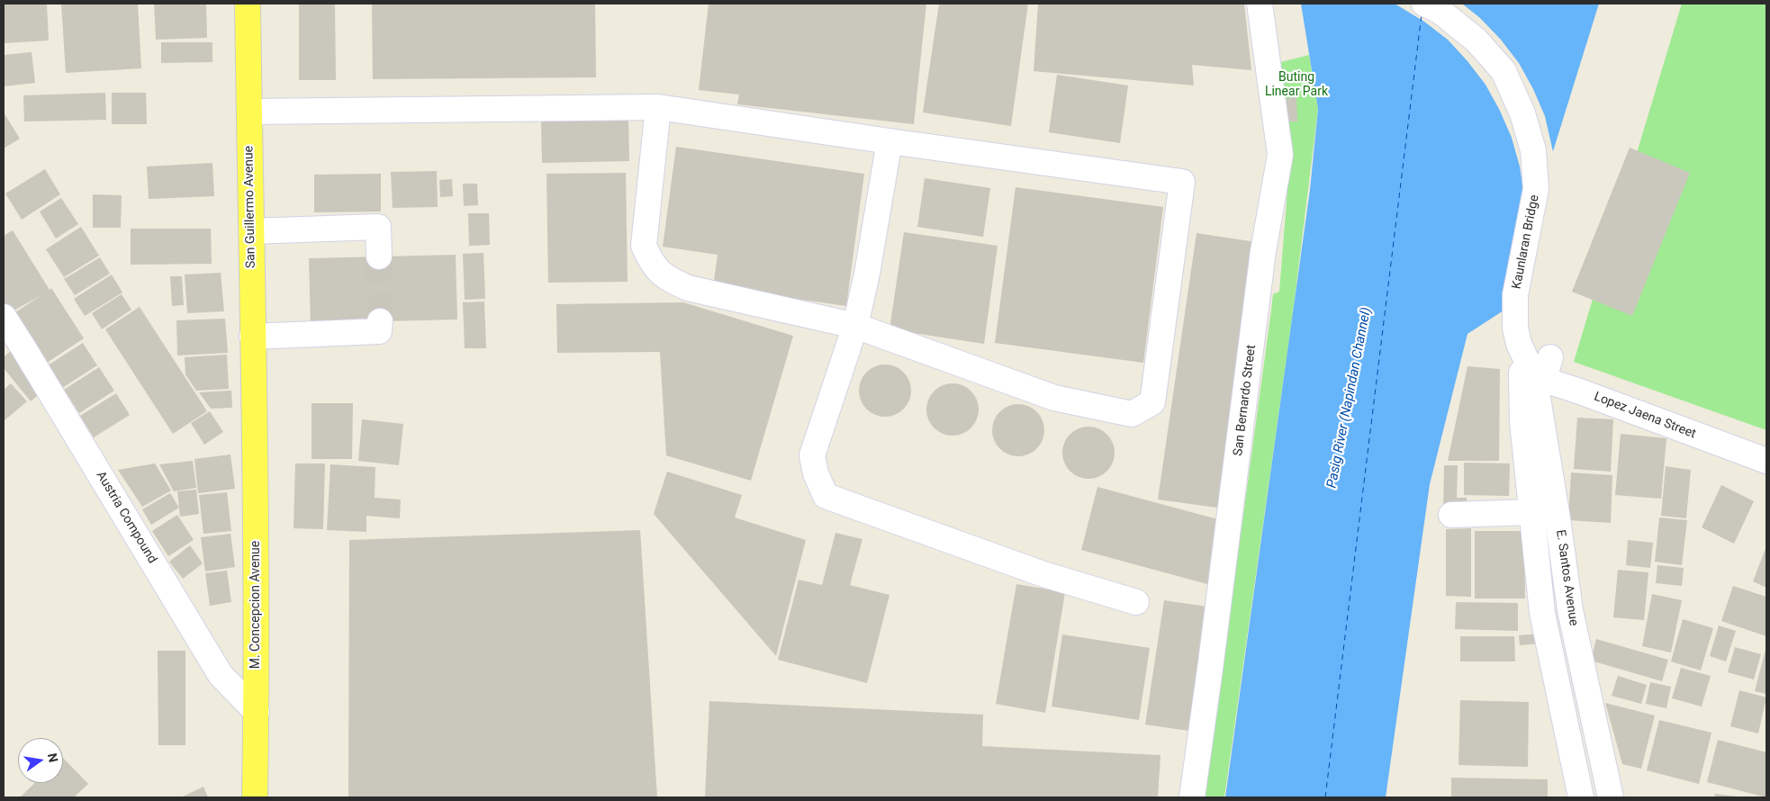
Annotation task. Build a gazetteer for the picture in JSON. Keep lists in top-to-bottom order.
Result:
{
  "streets": {
    "main road": ["San Guillermo Avenue", "M. Concepcion Avenue"],
    "street": [
      "Kaunlaran Bridge",
      "San Bernardo Street",
      "Lopez Jaena Street",
      "Austria Compound",
      "E. Santos Avenue"
    ]
  },
  "crossings": [
    ["San Guillermo Avenue", "M. Concepcion Avenue"],
    ["Kaunlaran Bridge", "E. Santos Avenue"],
    ["Lopez Jaena Street", "E. Santos Avenue"],
    ["Austria Compound", "M. Concepcion Avenue"]
  ],
  "water": ["Pasig River (Napindan Channel)"],
  "parks": ["Buting Linear Park"],
  "north": "right"
}
